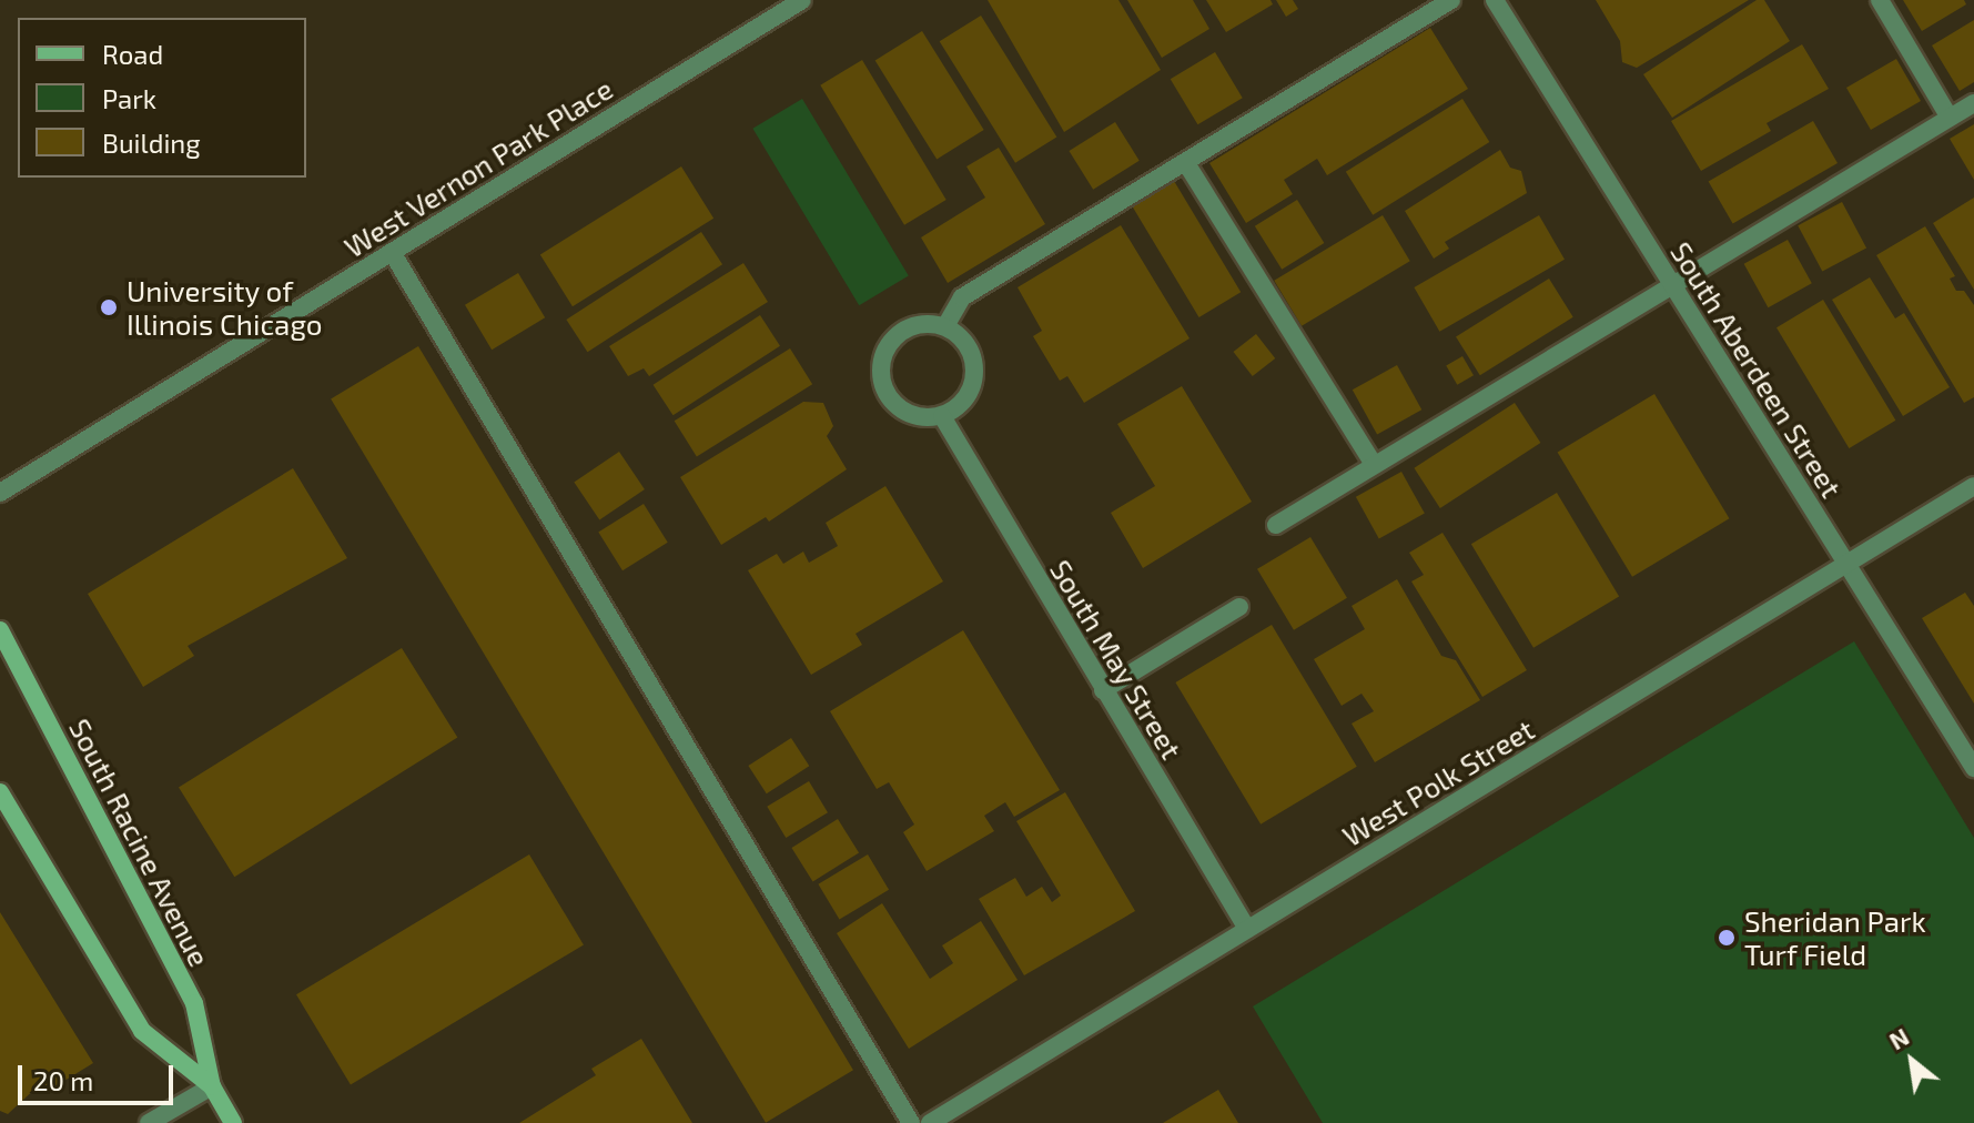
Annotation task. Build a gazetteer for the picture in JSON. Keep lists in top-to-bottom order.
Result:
{
  "streets": {
    "street": [
      "West Vernon Park Place",
      "South Aberdeen Street",
      "South May Street",
      "West Polk Street",
      "South Racine Avenue"
    ]
  },
  "crossings": [
    ["South Aberdeen Street", "West Polk Street"],
    ["South May Street", "West Polk Street"]
  ],
  "places": ["University of Illinois Chicago", "Sheridan Park Turf Field"],
  "legend": ["Road", "Park", "Building"],
  "scale_bar": "20 m",
  "north": "top left"
}
